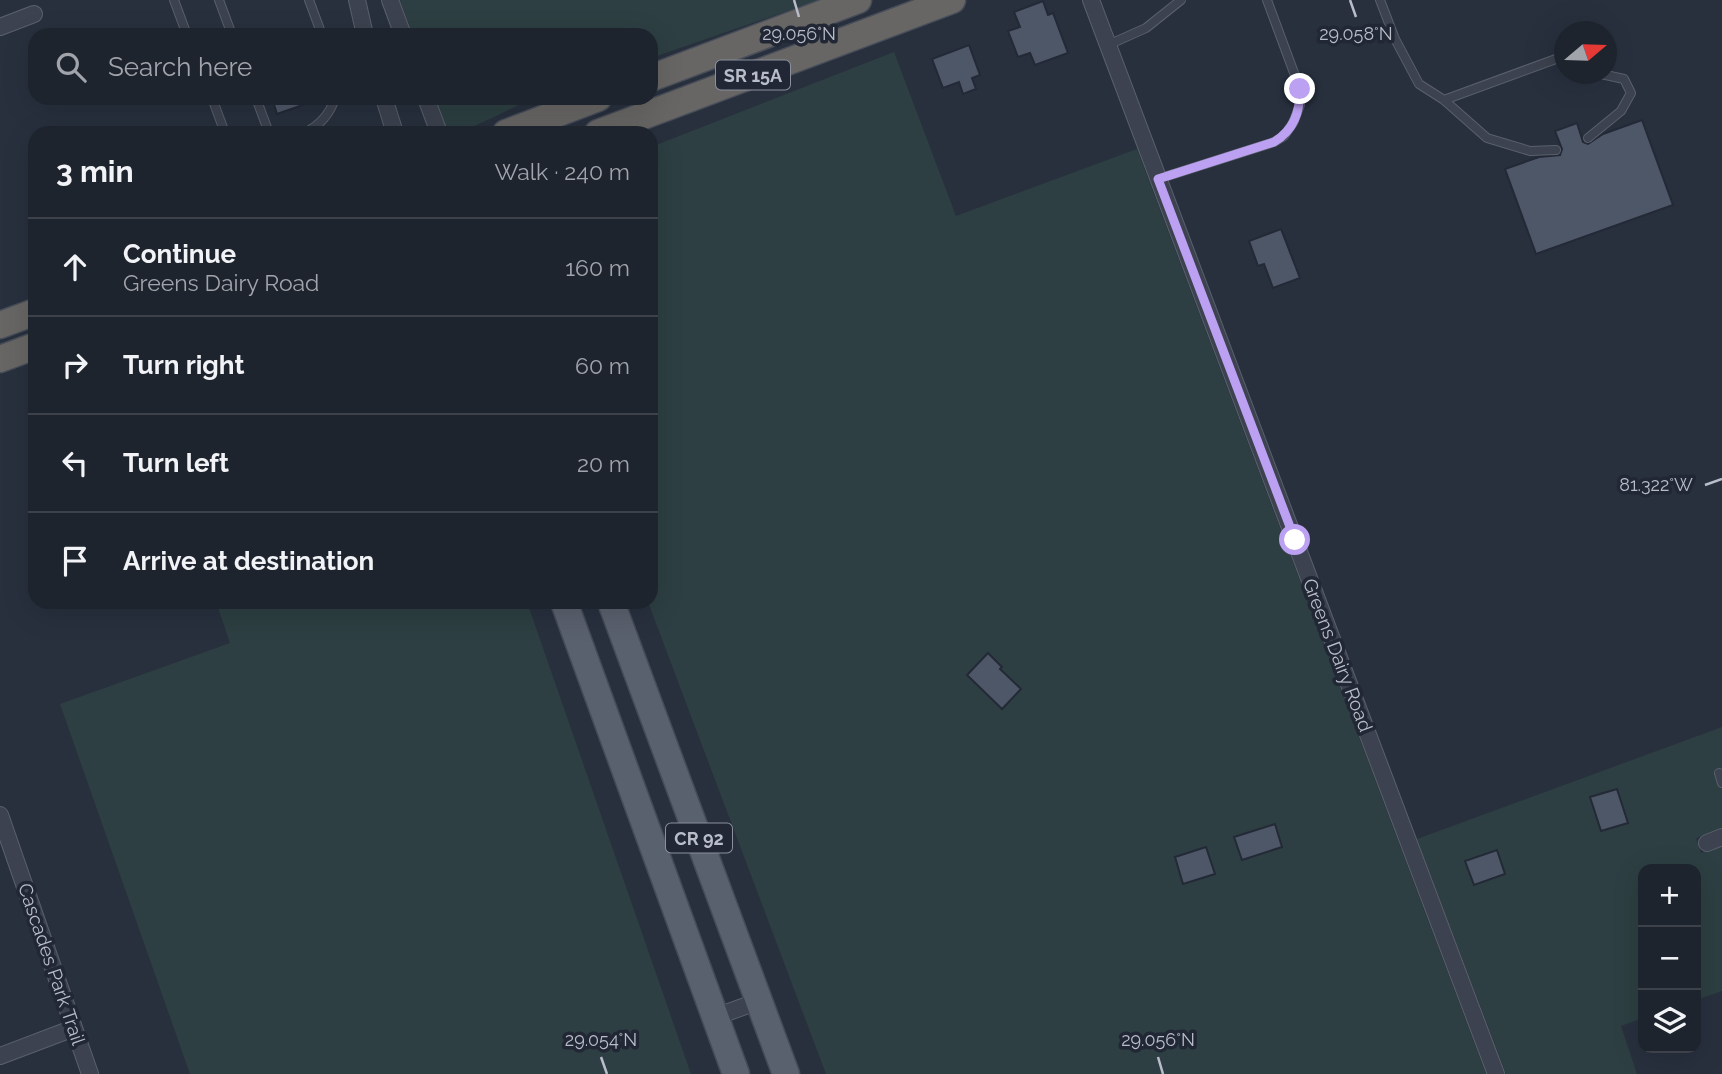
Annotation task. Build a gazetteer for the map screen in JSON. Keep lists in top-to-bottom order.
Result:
{
  "streets": {
    "highway": ["SR 15A"],
    "main road": ["CR 92"],
    "street": ["Greens Dairy Road", "Cascades Park Trail"]
  },
  "north": "right",
  "page": {
    "search": "Search here",
    "heading": ["3 min", "Walk · 240 m"],
    "list": [
      ["Continue", "Greens Dairy Road", "160 m"],
      ["Turn right", "60 m"],
      ["Turn left", "20 m"],
      "Arrive at destination"
    ],
    "map_buttons": ["+", "−"]
  },
  "coordinates": [
    "29.058°N",
    "29.056°N",
    "81.322°W",
    "29.054°N"
  ]
}
